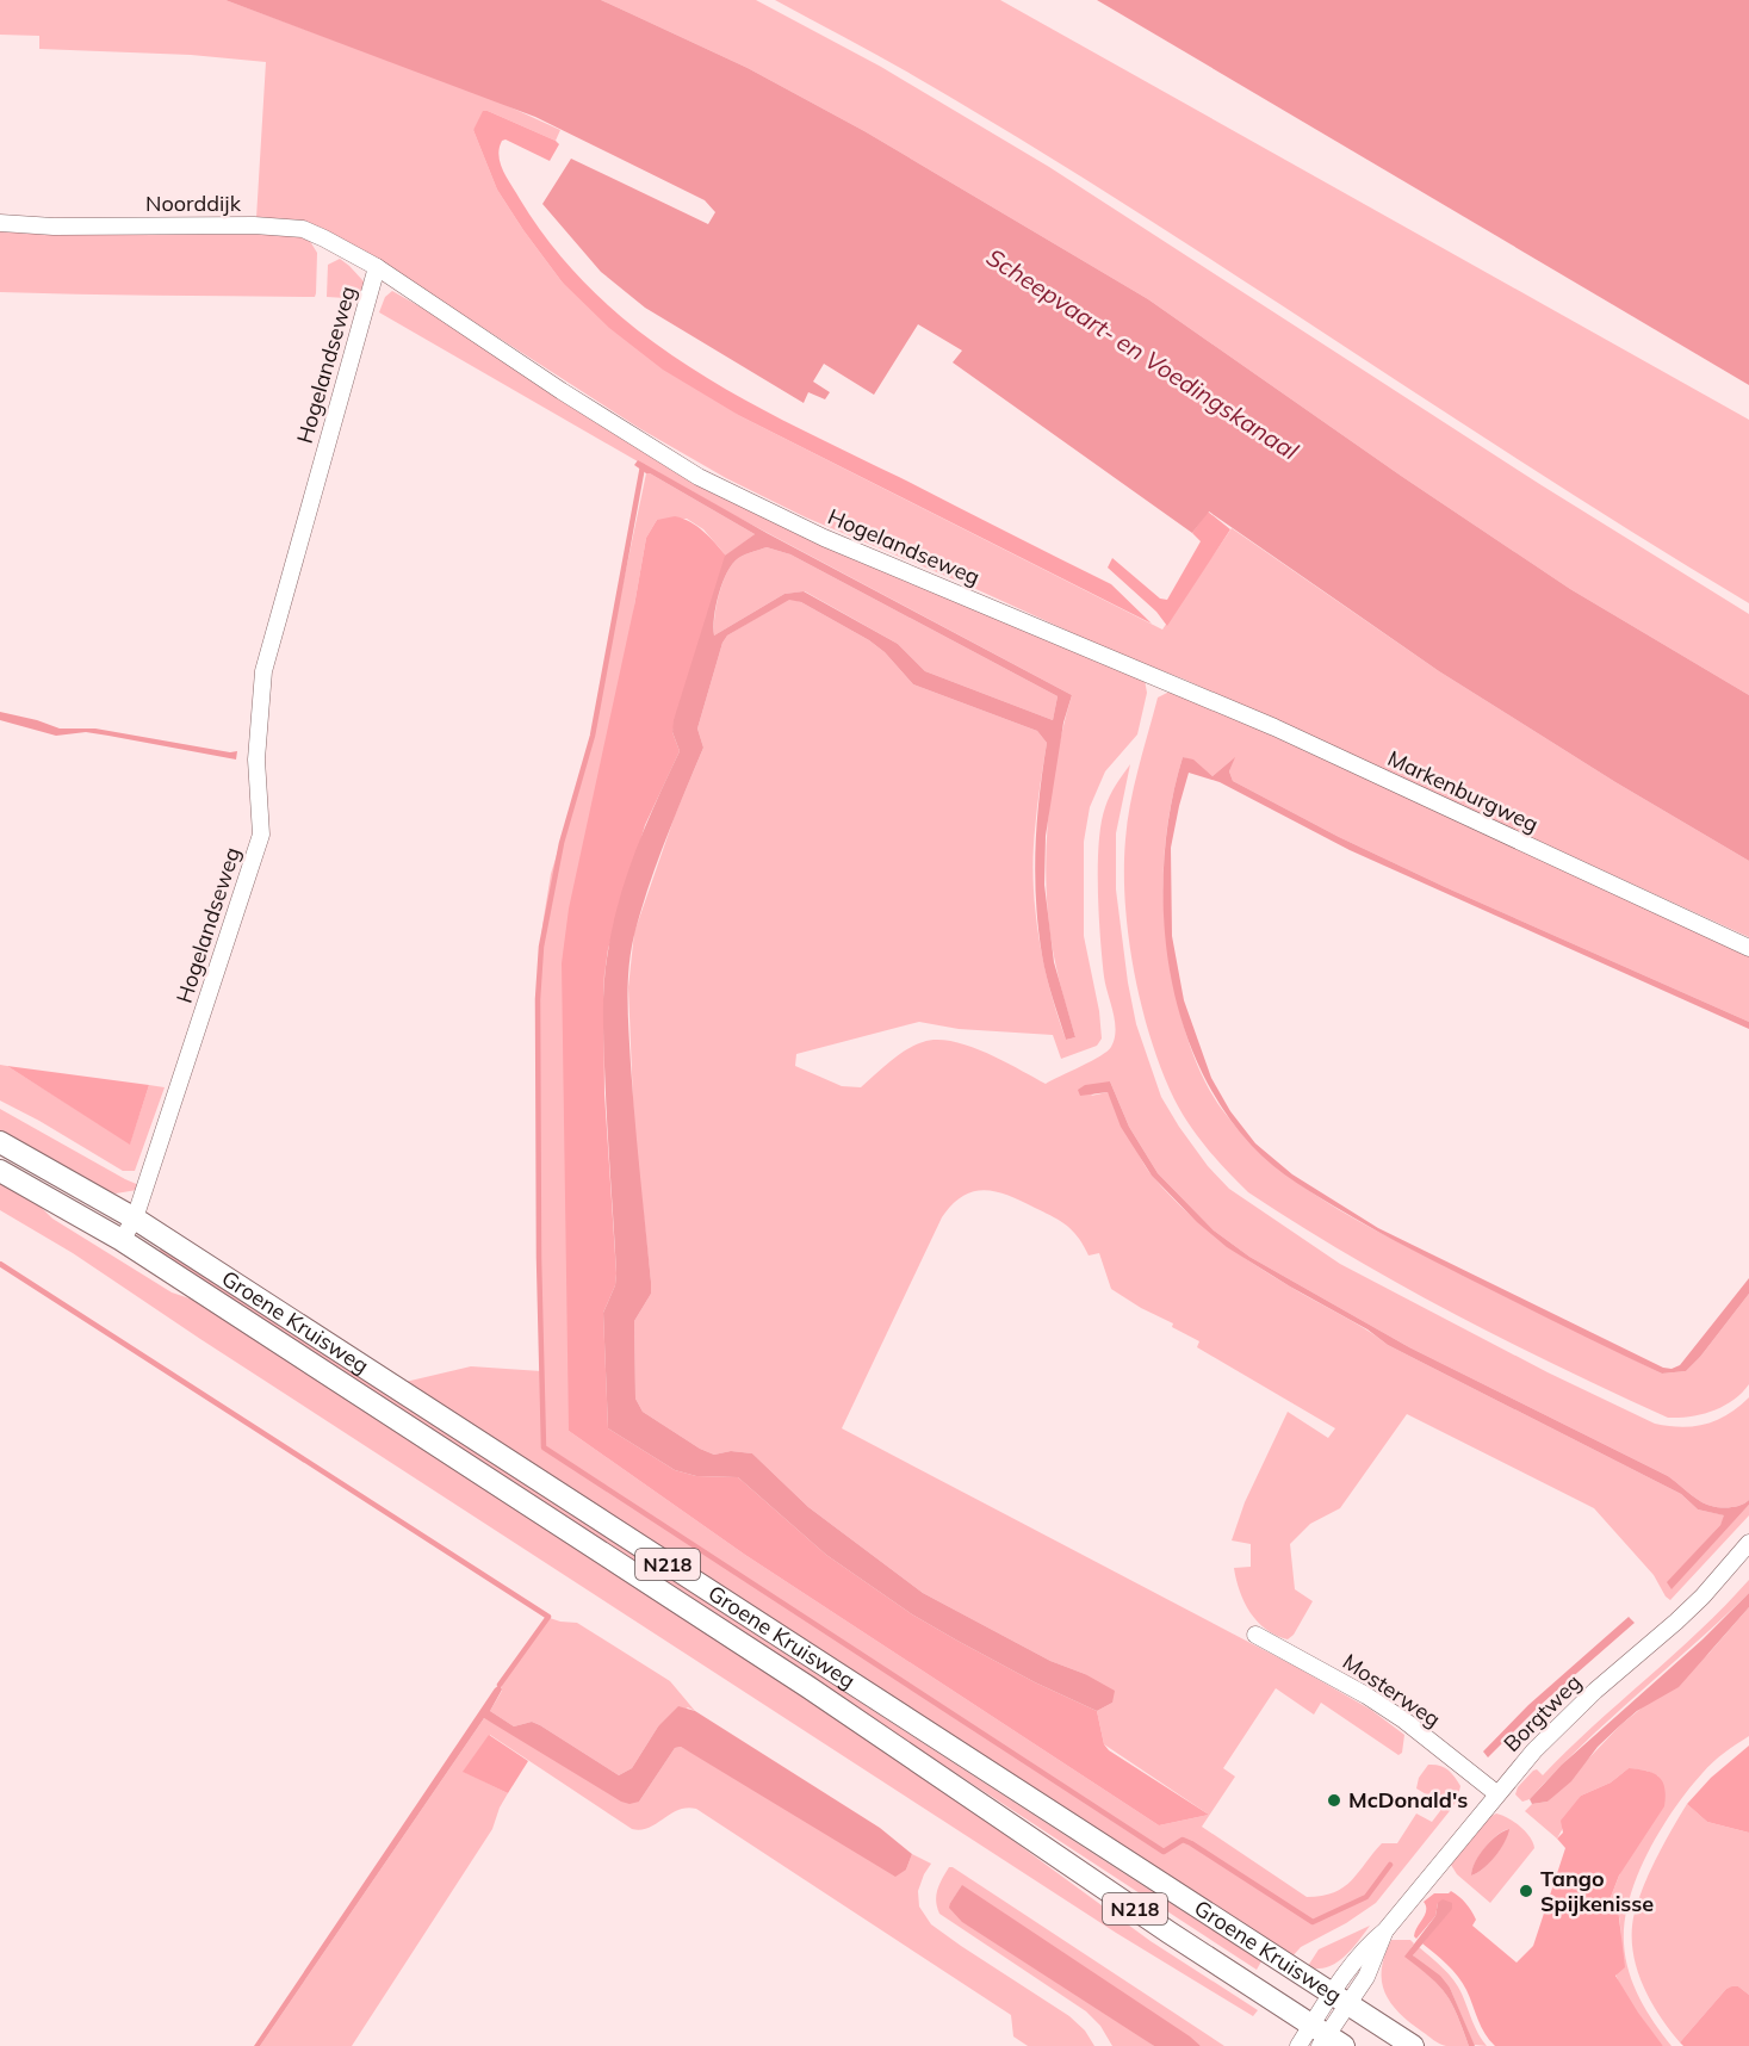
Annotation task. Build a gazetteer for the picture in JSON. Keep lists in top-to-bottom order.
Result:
{
  "streets": {
    "main road": ["Groene Kruisweg", "N218"],
    "street": [
      "Noorddijk",
      "Hogelandseweg",
      "Markenburgweg",
      "Mosterweg",
      "Borgtweg"
    ]
  },
  "crossings": [
    ["Noorddijk", "Hogelandseweg"],
    ["Hogelandseweg", "Markenburgweg"],
    ["Hogelandseweg", "Groene Kruisweg"],
    ["Groene Kruisweg", "Borgtweg"],
    ["Mosterweg", "Borgtweg"]
  ],
  "water": ["Scheepvaart- en Voedingskanaal"],
  "places": ["McDonald's", "Tango Spijkenisse"]
}
